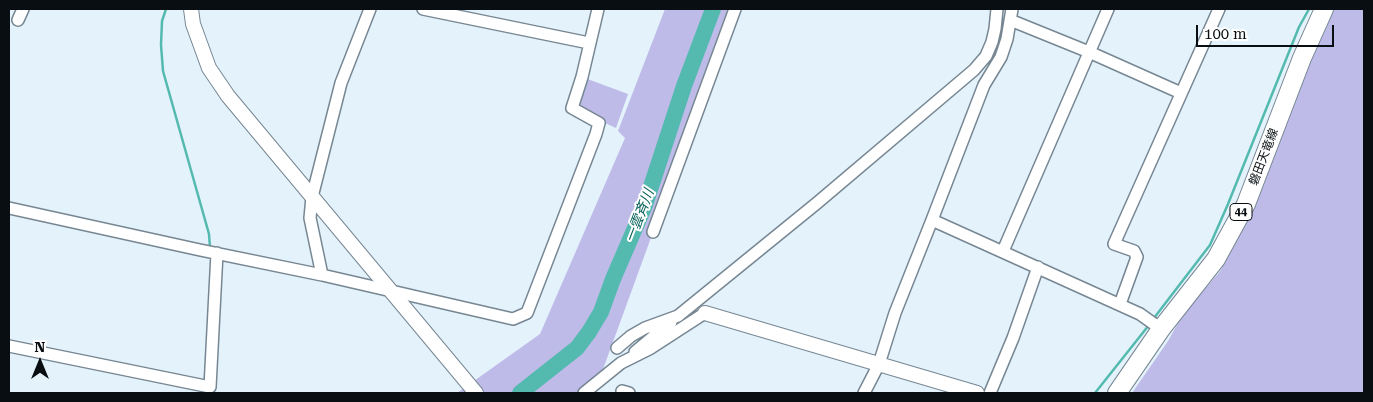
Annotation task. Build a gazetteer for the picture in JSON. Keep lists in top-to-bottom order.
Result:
{
  "streets": {
    "main road": ["磐田天竜線", "44"]
  },
  "water": ["一雲斉川"],
  "scale_bar": "100 m",
  "north": "top"
}
